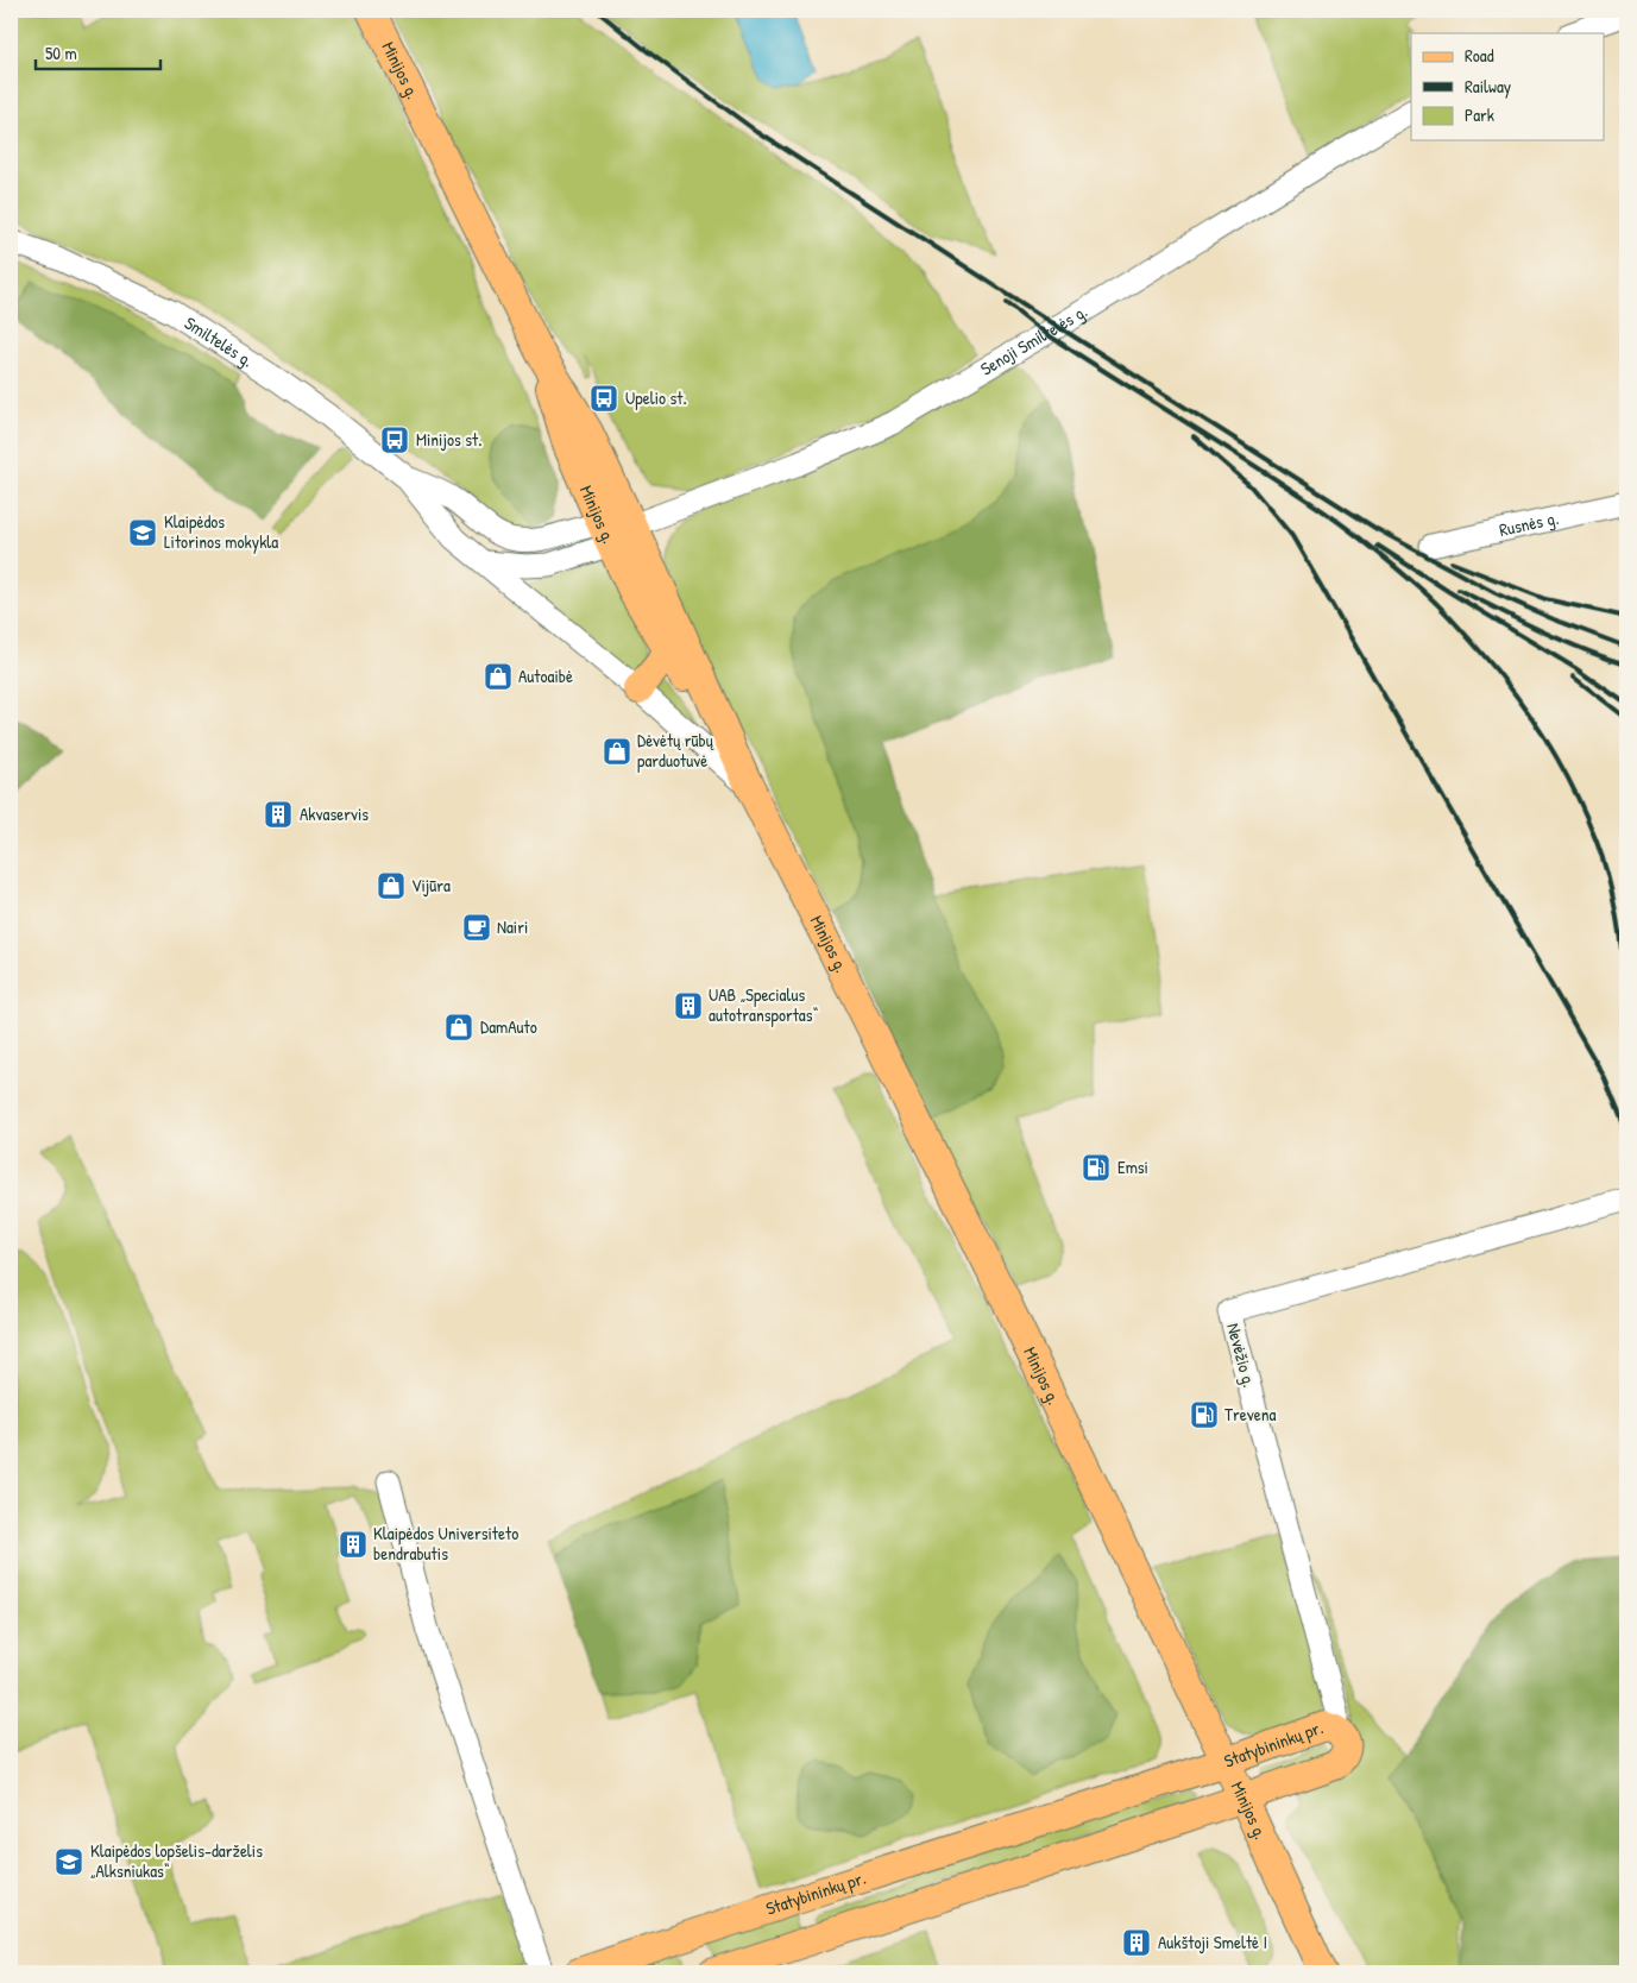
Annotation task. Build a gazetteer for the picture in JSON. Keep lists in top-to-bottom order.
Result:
{
  "streets": {
    "main road": ["Minijos g.", "Statybininkų pr."],
    "street": [
      "Senoji Smiltelės g.",
      "Smiltelės g.",
      "Rusnės g.",
      "Nevėžio g."
    ]
  },
  "crossings": [
    ["Minijos g.", "Senoji Smiltelės g."],
    ["Minijos g.", "Statybininkų pr."],
    ["Nevėžio g.", "Statybininkų pr."]
  ],
  "places": {
    "bus stop": ["Upelio st.", "Minijos st."],
    "school or university": ["Klaipėdos Litorinos mokykla", "Klaipėdos lopšelis-darželis „Alksniukas“"],
    "shop": [
      "Autoaibė",
      "Dėvėtų rūbų parduotuvė",
      "Vijūra",
      "DamAuto"
    ],
    "building": [
      "Akvaservis",
      "UAB „Specialus autotransportas“",
      "Klaipėdos Universiteto bendrabutis",
      "Aukštoji Smeltė I"
    ],
    "cafe": ["Nairi"],
    "fuel station": ["Emsi", "Trevena"]
  },
  "legend": ["Road", "Railway", "Park"],
  "scale_bar": "50 m"
}
